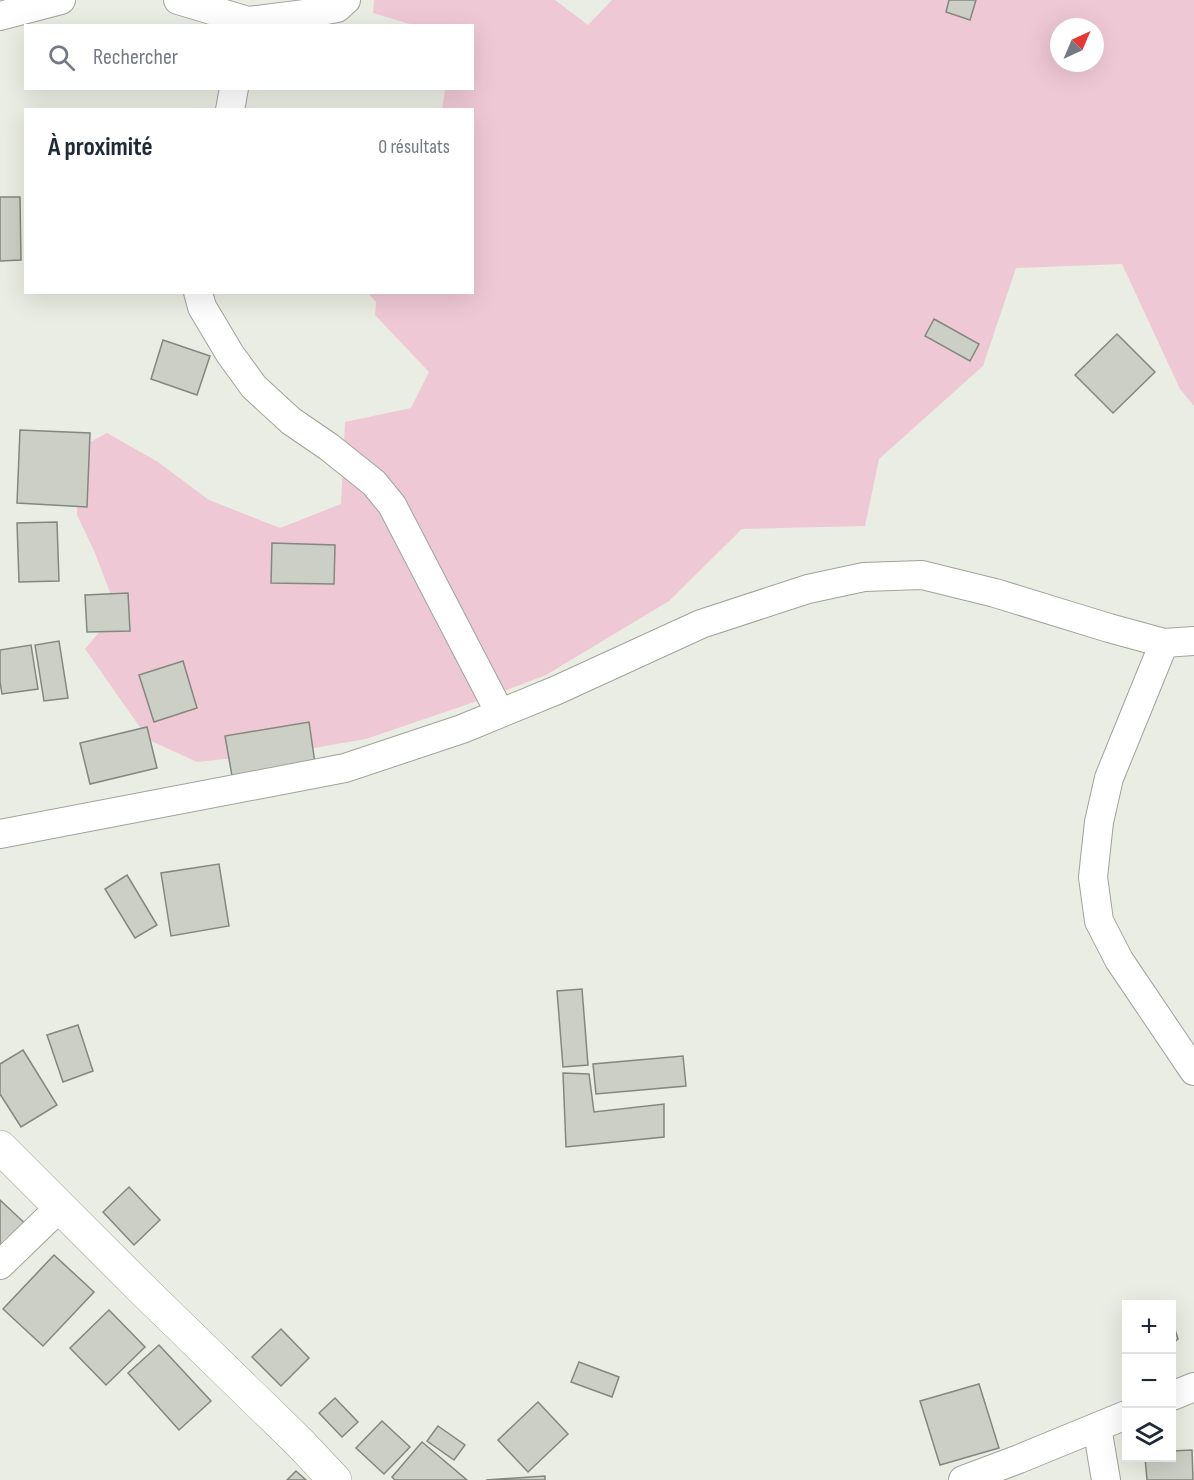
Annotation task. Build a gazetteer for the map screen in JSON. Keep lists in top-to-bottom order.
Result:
{
  "north": "top right",
  "page": {
    "search": "Rechercher",
    "heading": ["À proximité", "0 résultats"],
    "map_buttons": ["+", "−"]
  }
}
